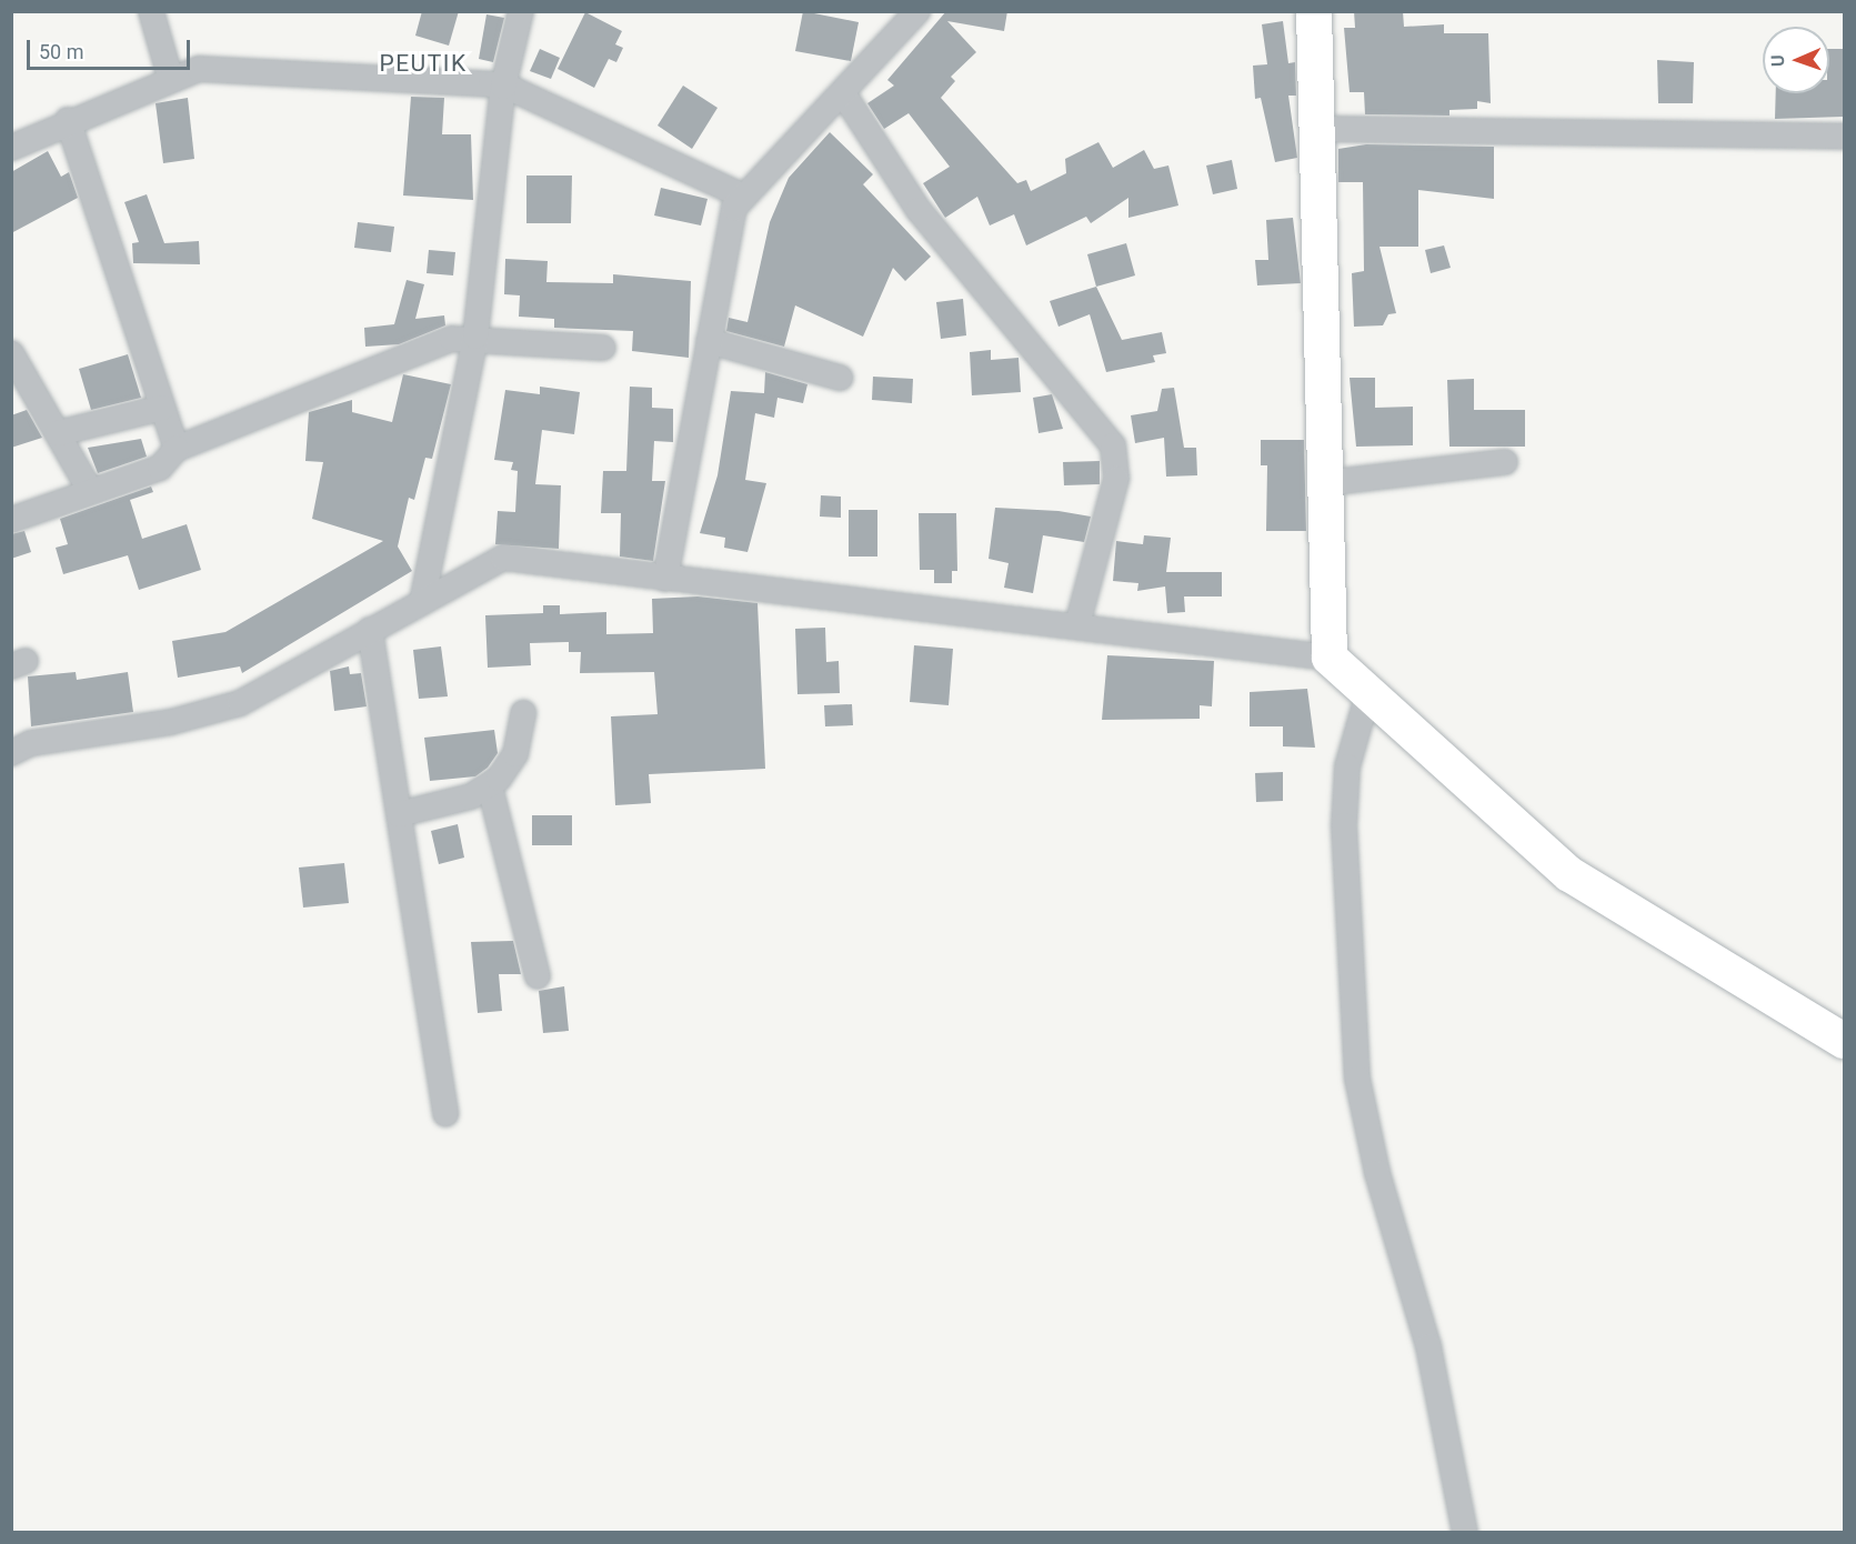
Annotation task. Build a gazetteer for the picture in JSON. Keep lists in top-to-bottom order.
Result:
{
  "districts": ["PEUTIK"],
  "scale_bar": "50 m",
  "north": "left"
}
